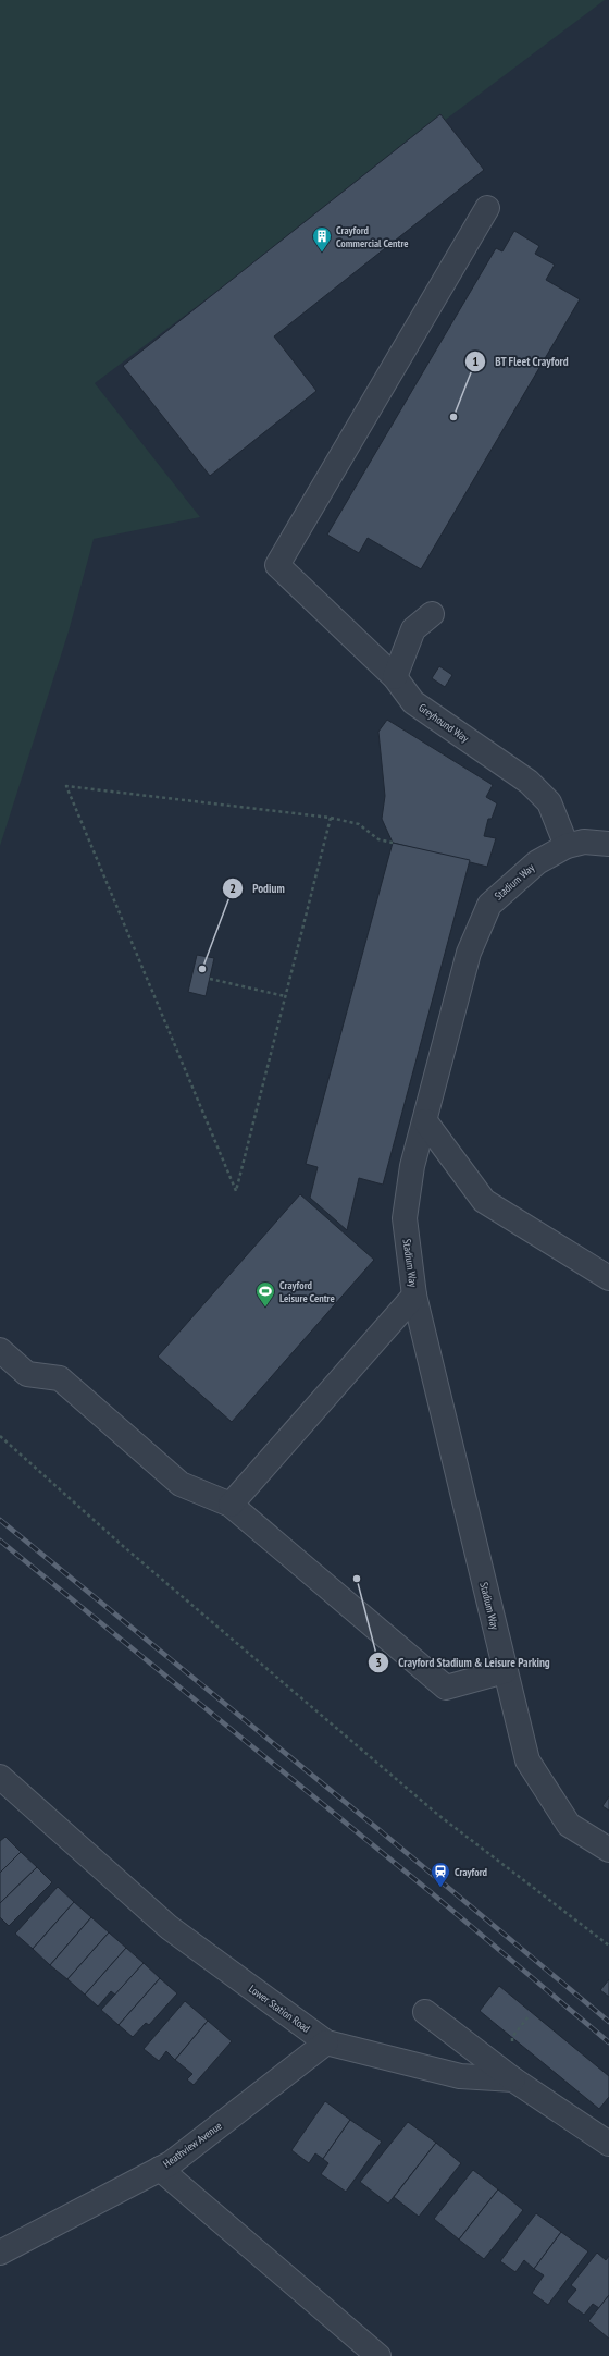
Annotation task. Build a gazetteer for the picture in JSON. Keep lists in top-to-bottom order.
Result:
{
  "streets": {
    "street": [
      "Greyhound Way",
      "Stadium Way",
      "Lower Station Road",
      "Heathview Avenue"
    ]
  },
  "crossings": [
    ["Greyhound Way", "Stadium Way"],
    ["Lower Station Road", "Heathview Avenue"]
  ],
  "places": {
    "building": ["Crayford Commercial Centre"],
    "other": ["BT Fleet Crayford", "Podium", "Crayford Stadium & Leisure Parking"],
    "sports": ["Crayford Leisure Centre"],
    "station": ["Crayford"]
  }
}
